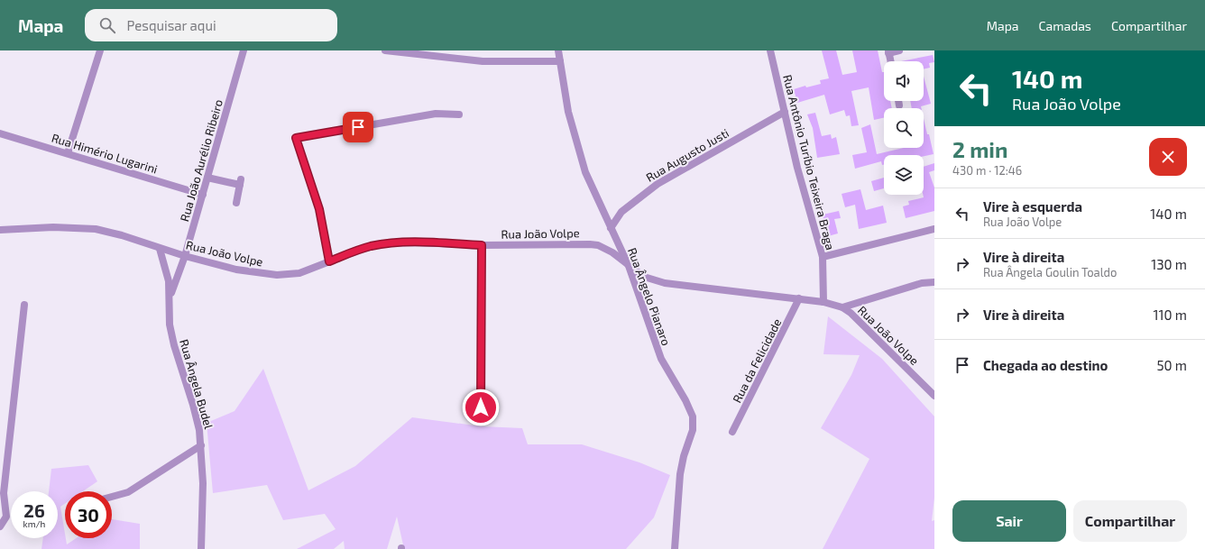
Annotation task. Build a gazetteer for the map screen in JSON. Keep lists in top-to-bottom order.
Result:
{
  "streets": {
    "street": [
      "Rua Himério Lugarini",
      "Rua Augusto Justi",
      "Rua João Aurélio Ribeiro",
      "Rua Antônio Turíbio Teixeira Braga",
      "Rua João Volpe",
      "Rua Ângelo Pianaro",
      "Rua da Felicidade",
      "Rua Ângela Budel"
    ]
  },
  "crossings": [
    ["Rua Himério Lugarini", "Rua João Aurélio Ribeiro"],
    ["Rua Augusto Justi", "Rua Antônio Turíbio Teixeira Braga"],
    ["Rua Augusto Justi", "Rua Ângelo Pianaro"],
    ["Rua João Aurélio Ribeiro", "Rua João Volpe"],
    ["Rua João Aurélio Ribeiro", "Rua Ângela Budel"],
    ["Rua Antônio Turíbio Teixeira Braga", "Rua João Volpe"],
    ["Rua João Volpe", "Rua Ângelo Pianaro"],
    ["Rua João Volpe", "Rua da Felicidade"],
    ["Rua João Volpe", "Rua Ângela Budel"]
  ],
  "page": {
    "header": "Mapa",
    "search": "Pesquisar aqui",
    "nav": ["Mapa", "Camadas", "Compartilhar"],
    "turn": ["140 m", "Rua João Volpe"],
    "heading": ["2 min", "430 m · 12:46"],
    "list": [
      {
        "name": "Vire à esquerda",
        "note": "Rua João Volpe",
        "value": "140 m"
      },
      {
        "name": "Vire à direita",
        "note": "Rua Ângela Goulin Toaldo",
        "value": "130 m"
      },
      {
        "name": "Vire à direita",
        "value": "110 m"
      },
      {
        "name": "Chegada ao destino",
        "value": "50 m"
      }
    ],
    "speed": "26 km/h",
    "limit": "30",
    "buttons": ["Sair", "Compartilhar"]
  }
}
